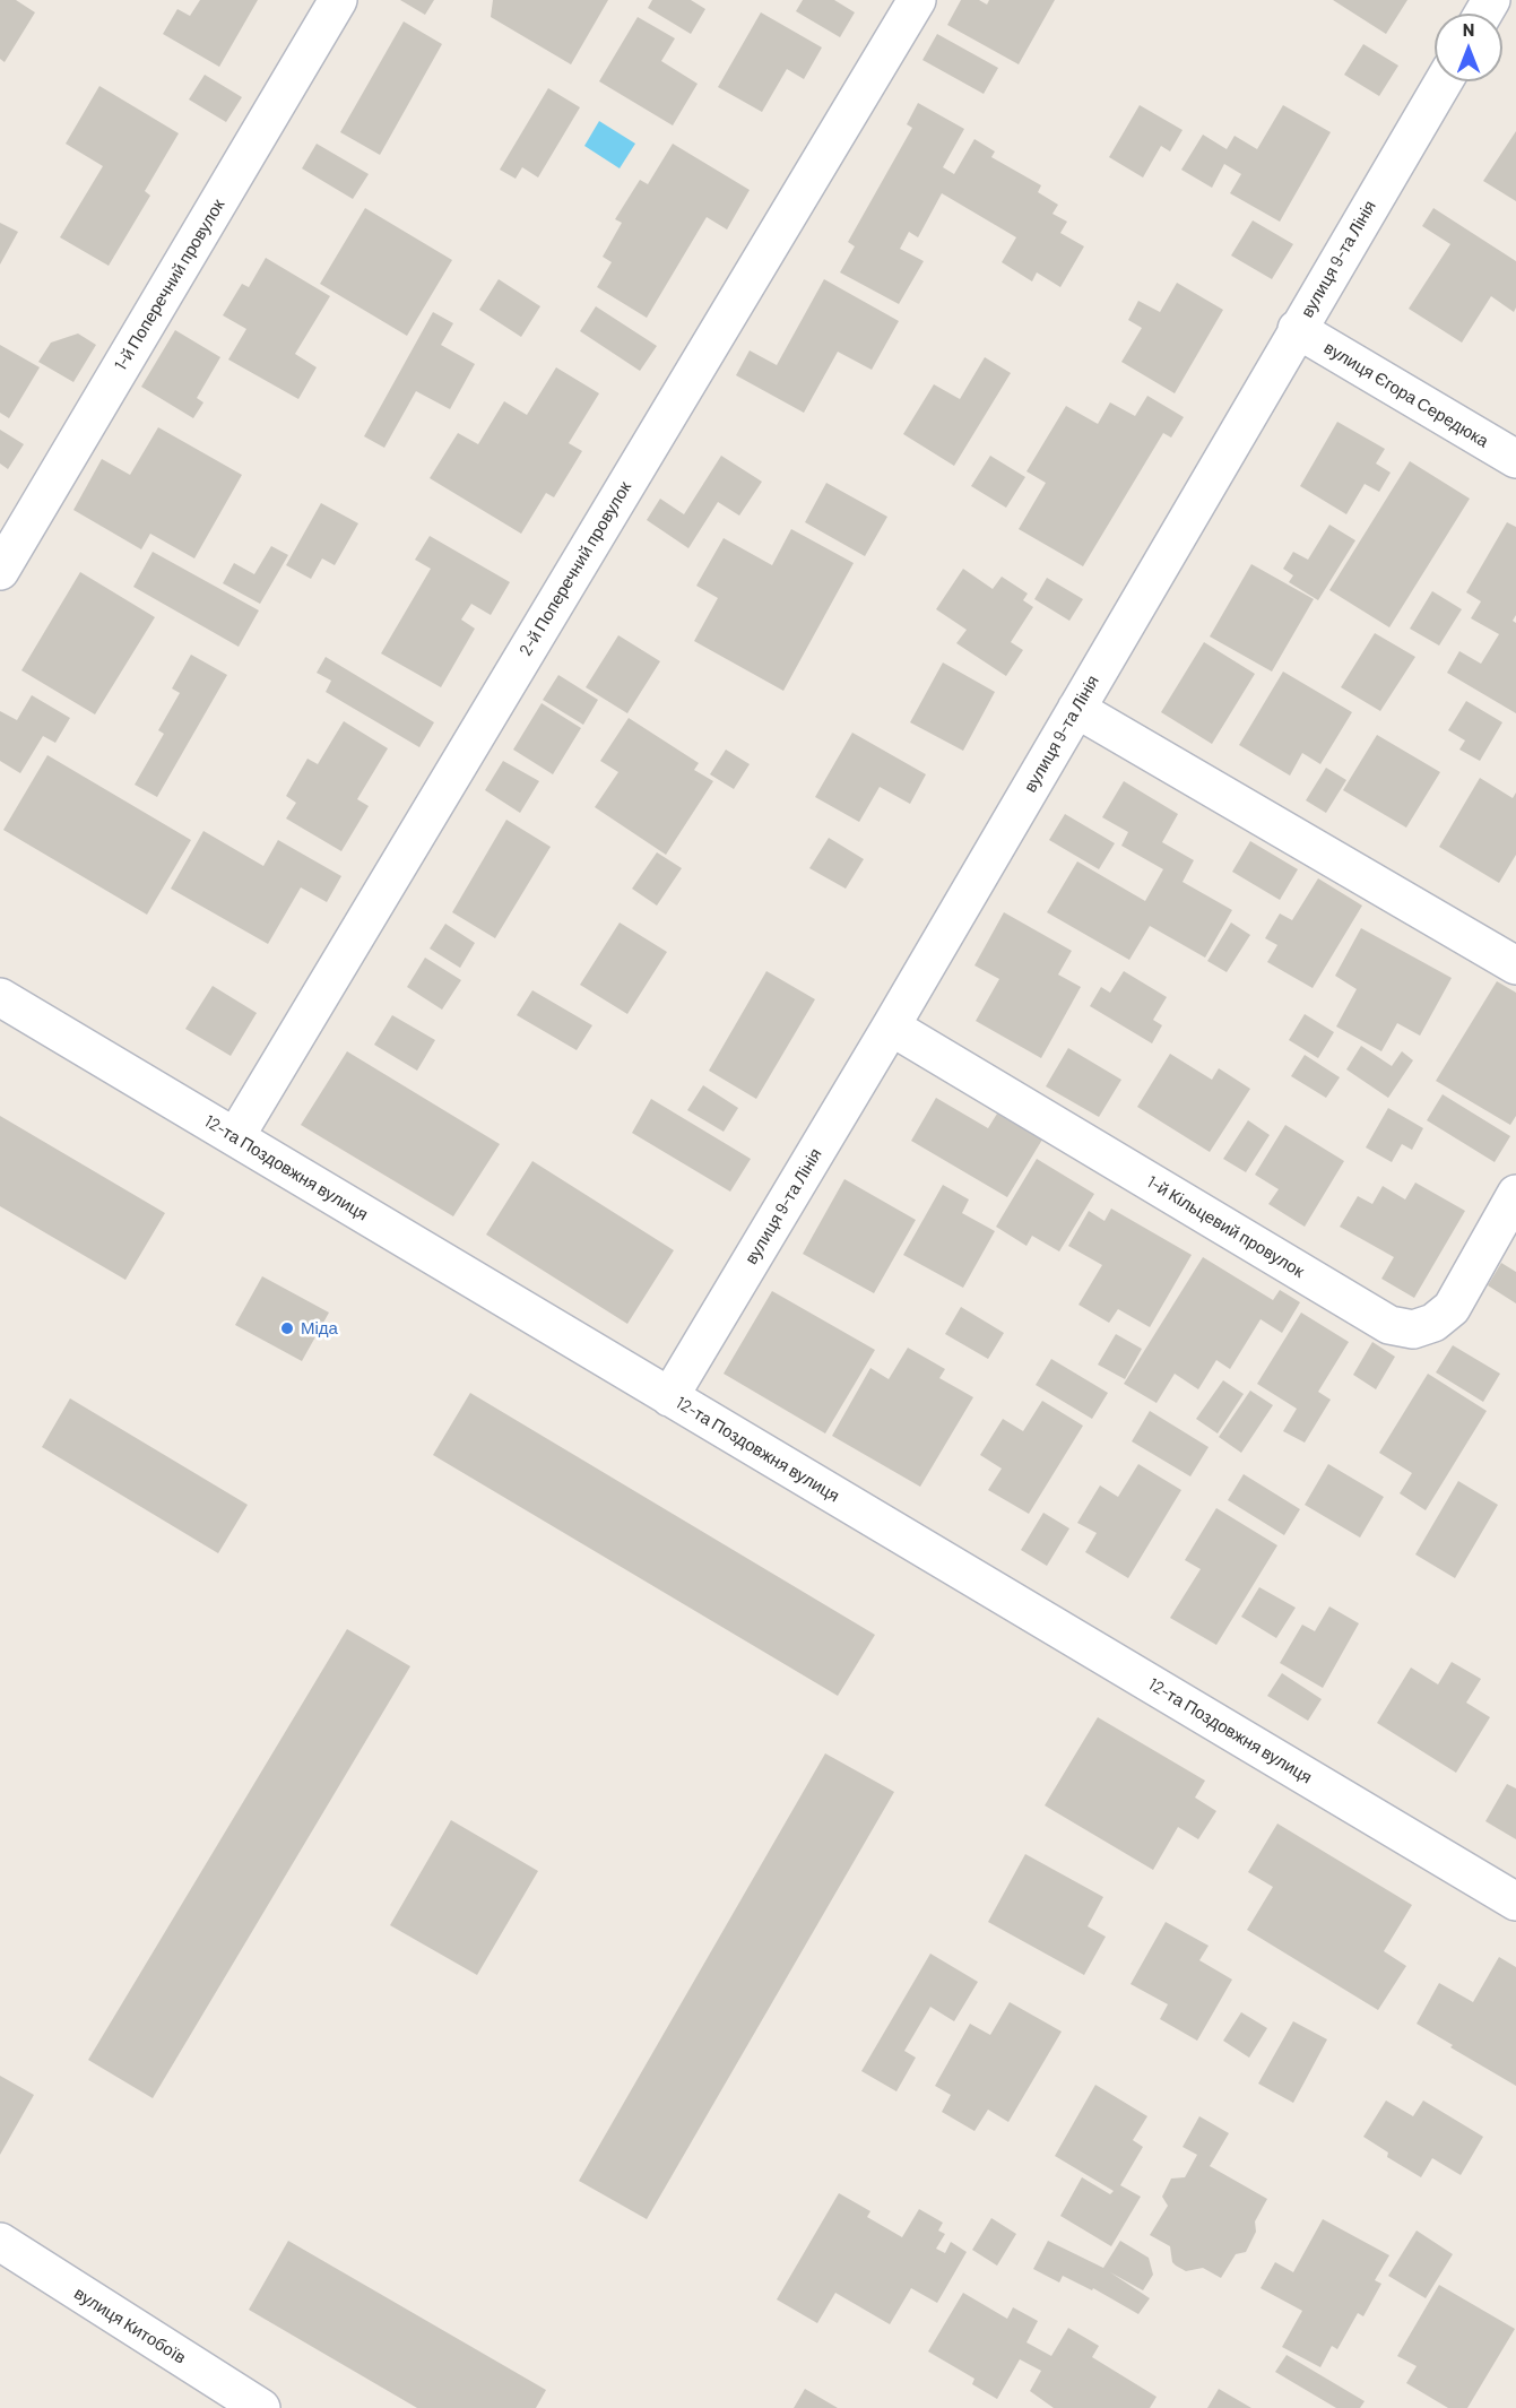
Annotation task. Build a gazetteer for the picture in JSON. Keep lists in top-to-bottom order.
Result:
{
  "streets": {
    "street": [
      "вулиця 9-та Лінія",
      "1-й Поперечний провулок",
      "вулиця Єгора Середюка",
      "2-й Поперечний провулок",
      "12-та Поздовжня вулиця",
      "1-й Кільцевий провулок",
      "вулиця Китобоїв"
    ]
  },
  "crossings": [
    ["вулиця 9-та Лінія", "вулиця Єгора Середюка"],
    ["вулиця 9-та Лінія", "12-та Поздовжня вулиця"],
    ["вулиця 9-та Лінія", "1-й Кільцевий провулок"],
    ["2-й Поперечний провулок", "12-та Поздовжня вулиця"]
  ],
  "places": ["Міда"],
  "north": "top"
}
